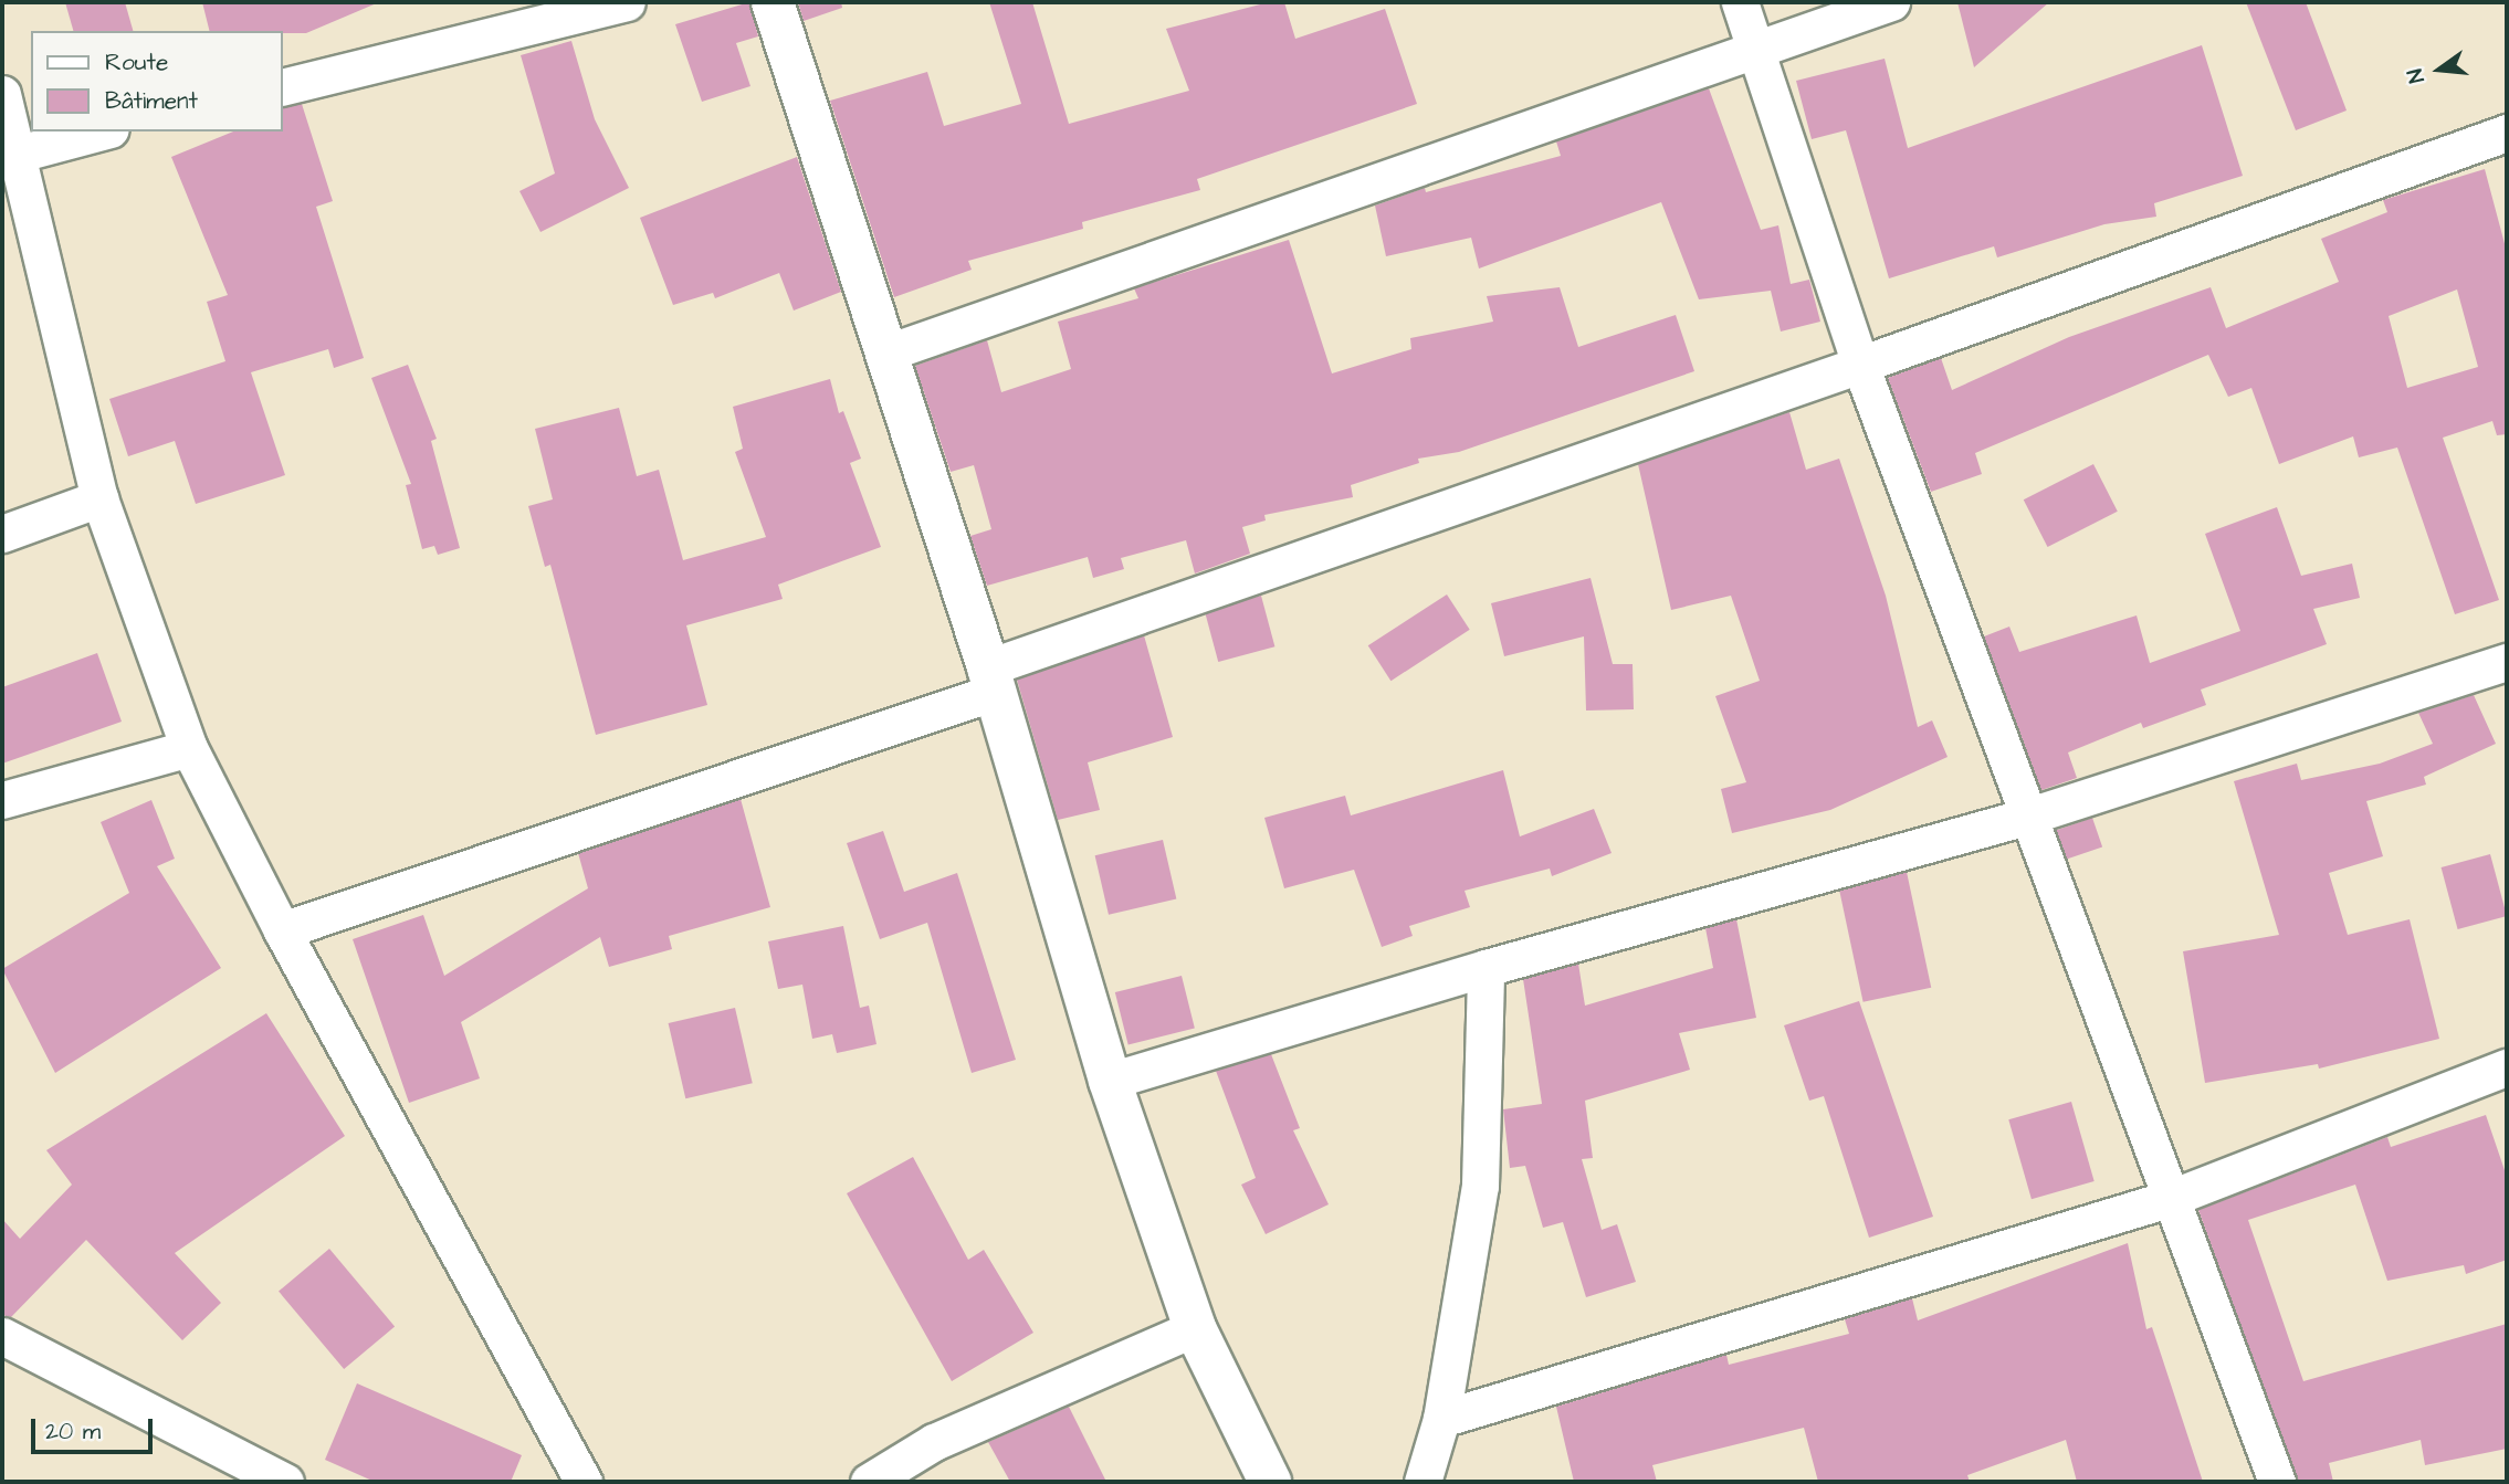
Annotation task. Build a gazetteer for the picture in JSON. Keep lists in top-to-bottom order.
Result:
{
  "legend": ["Route", "Bâtiment"],
  "scale_bar": "20 m",
  "north": "left"
}
